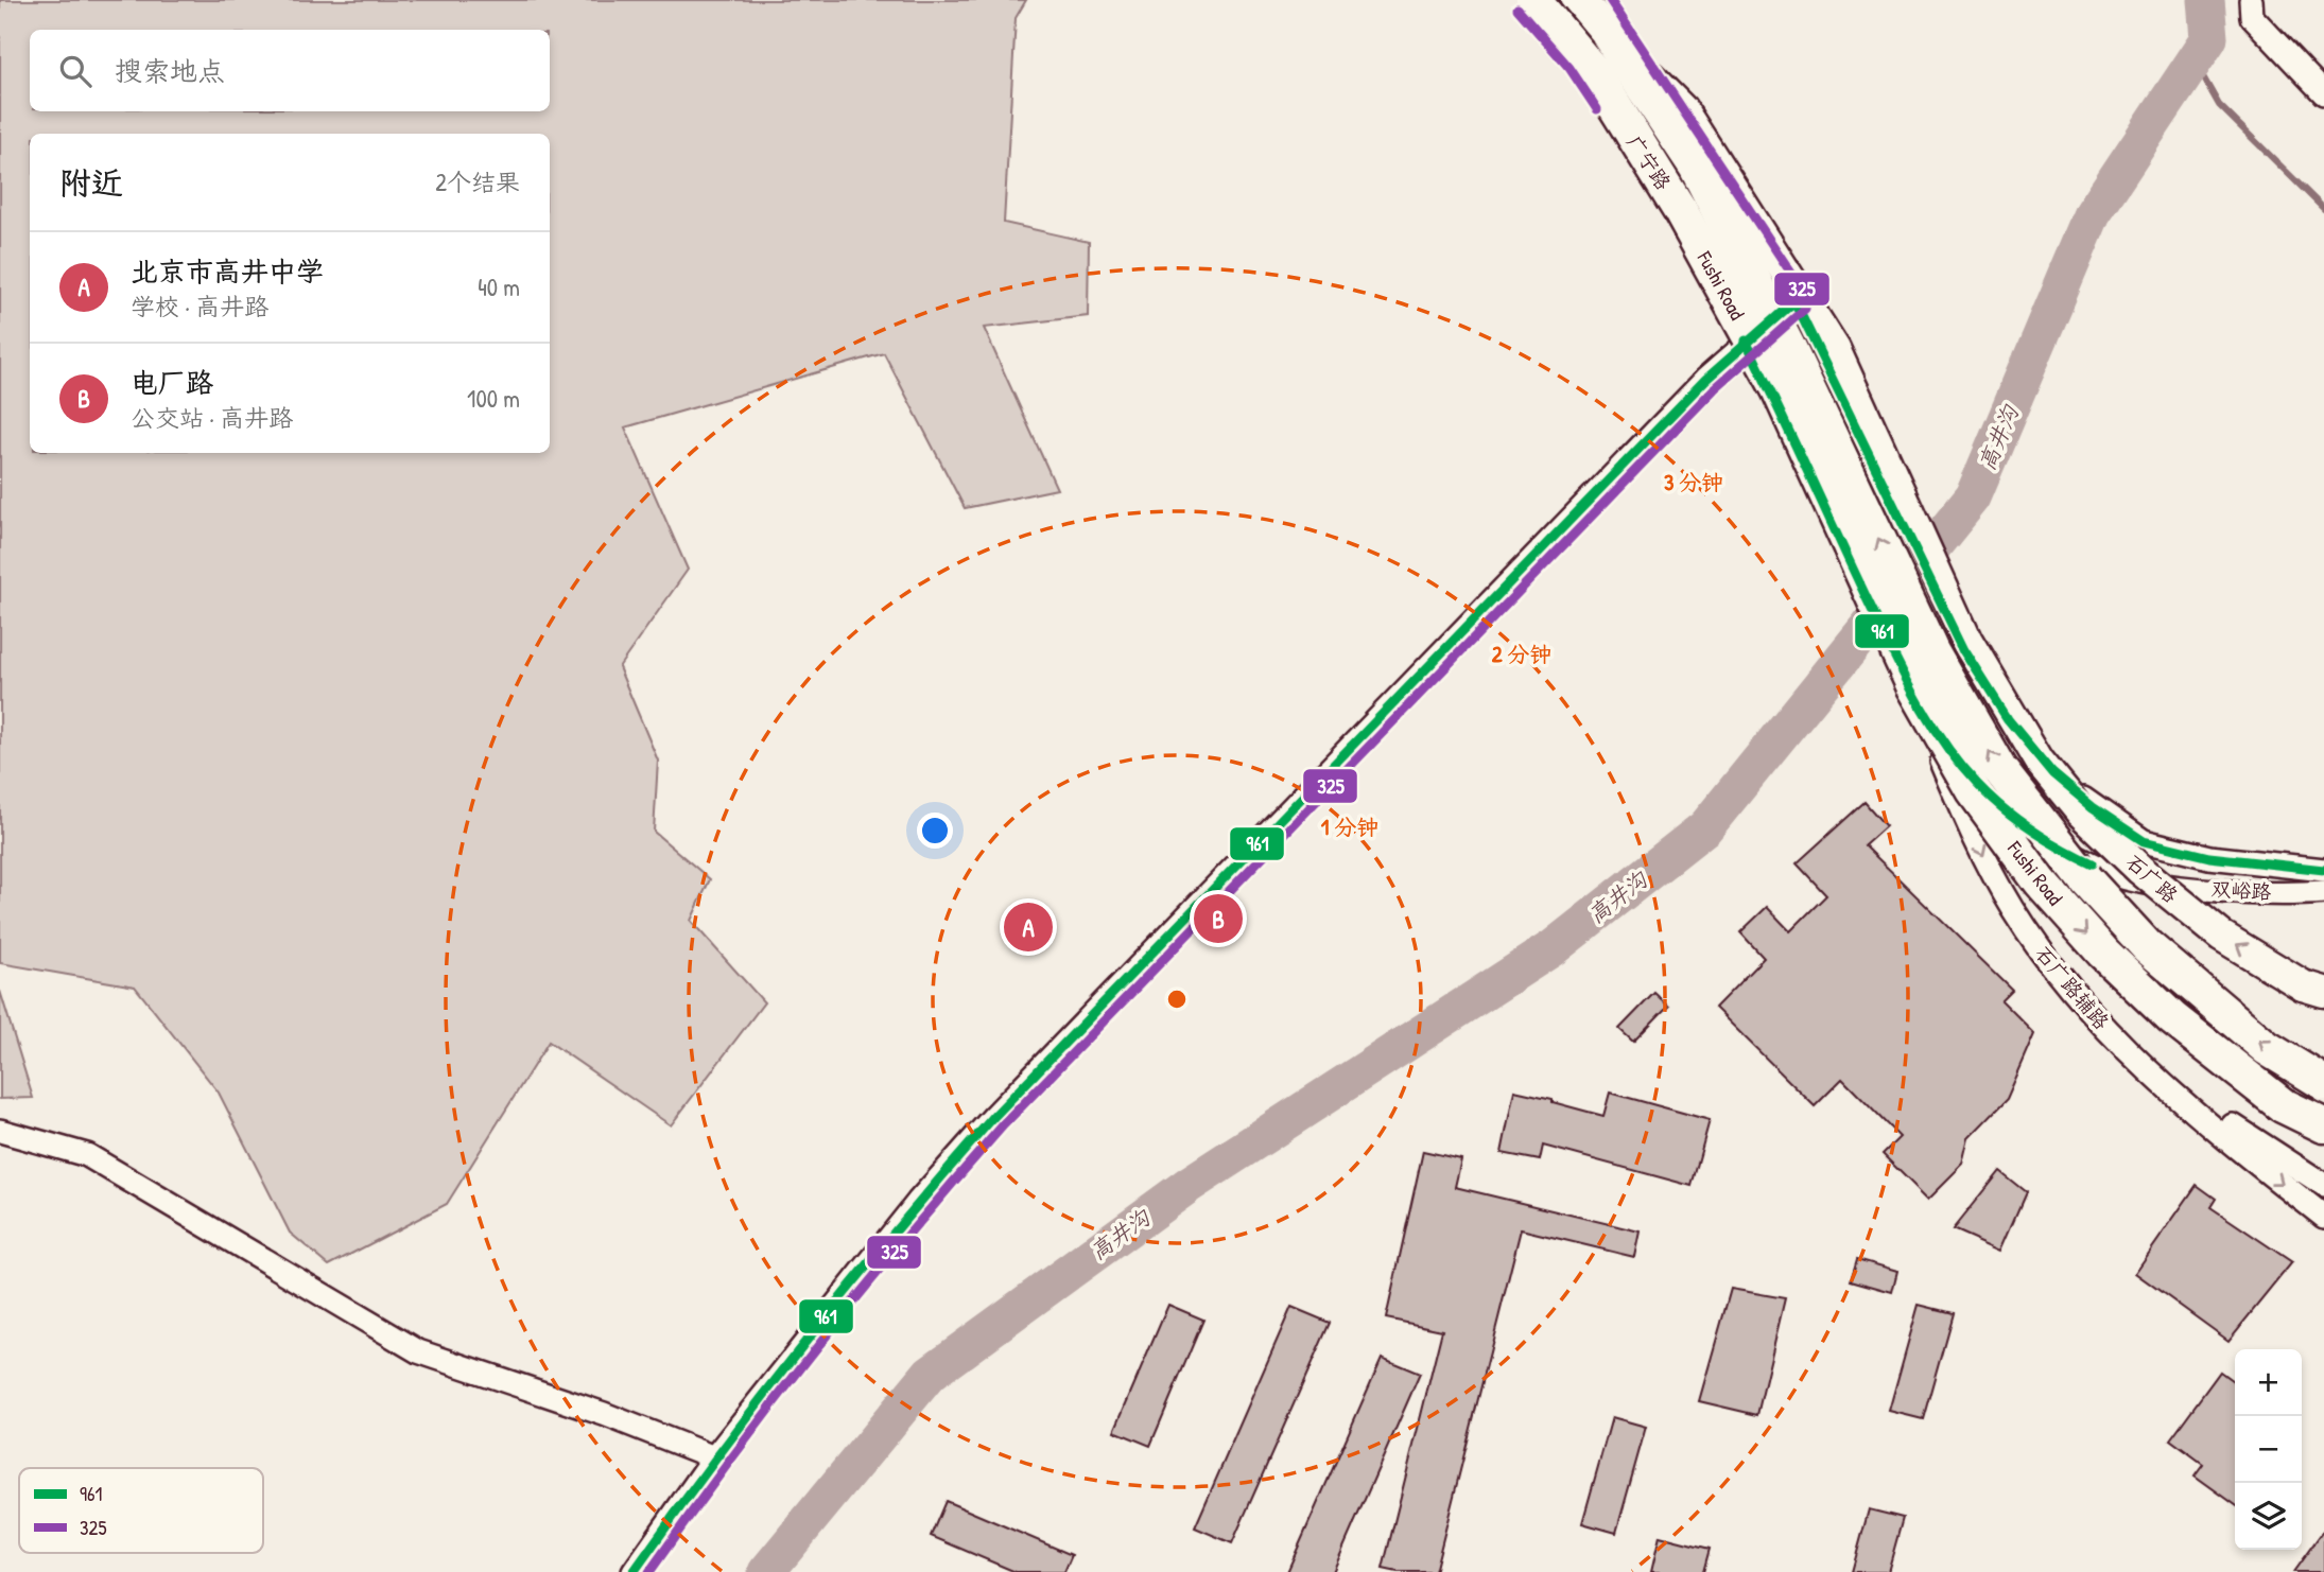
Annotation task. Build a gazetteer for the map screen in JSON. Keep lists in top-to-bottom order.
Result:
{
  "streets": {
    "highway": ["Fushi Road"],
    "main road": ["石广路"],
    "street": ["广宁路", "双峪路", "石广路辅路"]
  },
  "crossings": [
    ["广宁路", "双峪路"],
    ["Fushi Road", "石广路"],
    ["双峪路", "石广路辅路"]
  ],
  "one_way": ["石广路", "石广路辅路"],
  "water": ["高井沟"],
  "lines": ["transit line 325", "transit line 961"],
  "legend": ["961", "325"],
  "page": {
    "search": "搜索地点",
    "heading": ["附近", "2个结果"],
    "list": [
      {
        "mark": "A",
        "name": "北京市高井中学",
        "note": "学校 · 高井路",
        "value": "40 m"
      },
      {
        "mark": "B",
        "name": "电厂路",
        "note": "公交站 · 高井路",
        "value": "100 m"
      }
    ],
    "pins": ["B", "A"],
    "map_buttons": ["+", "−"]
  },
  "rings": ["3 分钟", "2 分钟", "1 分钟"]
}
